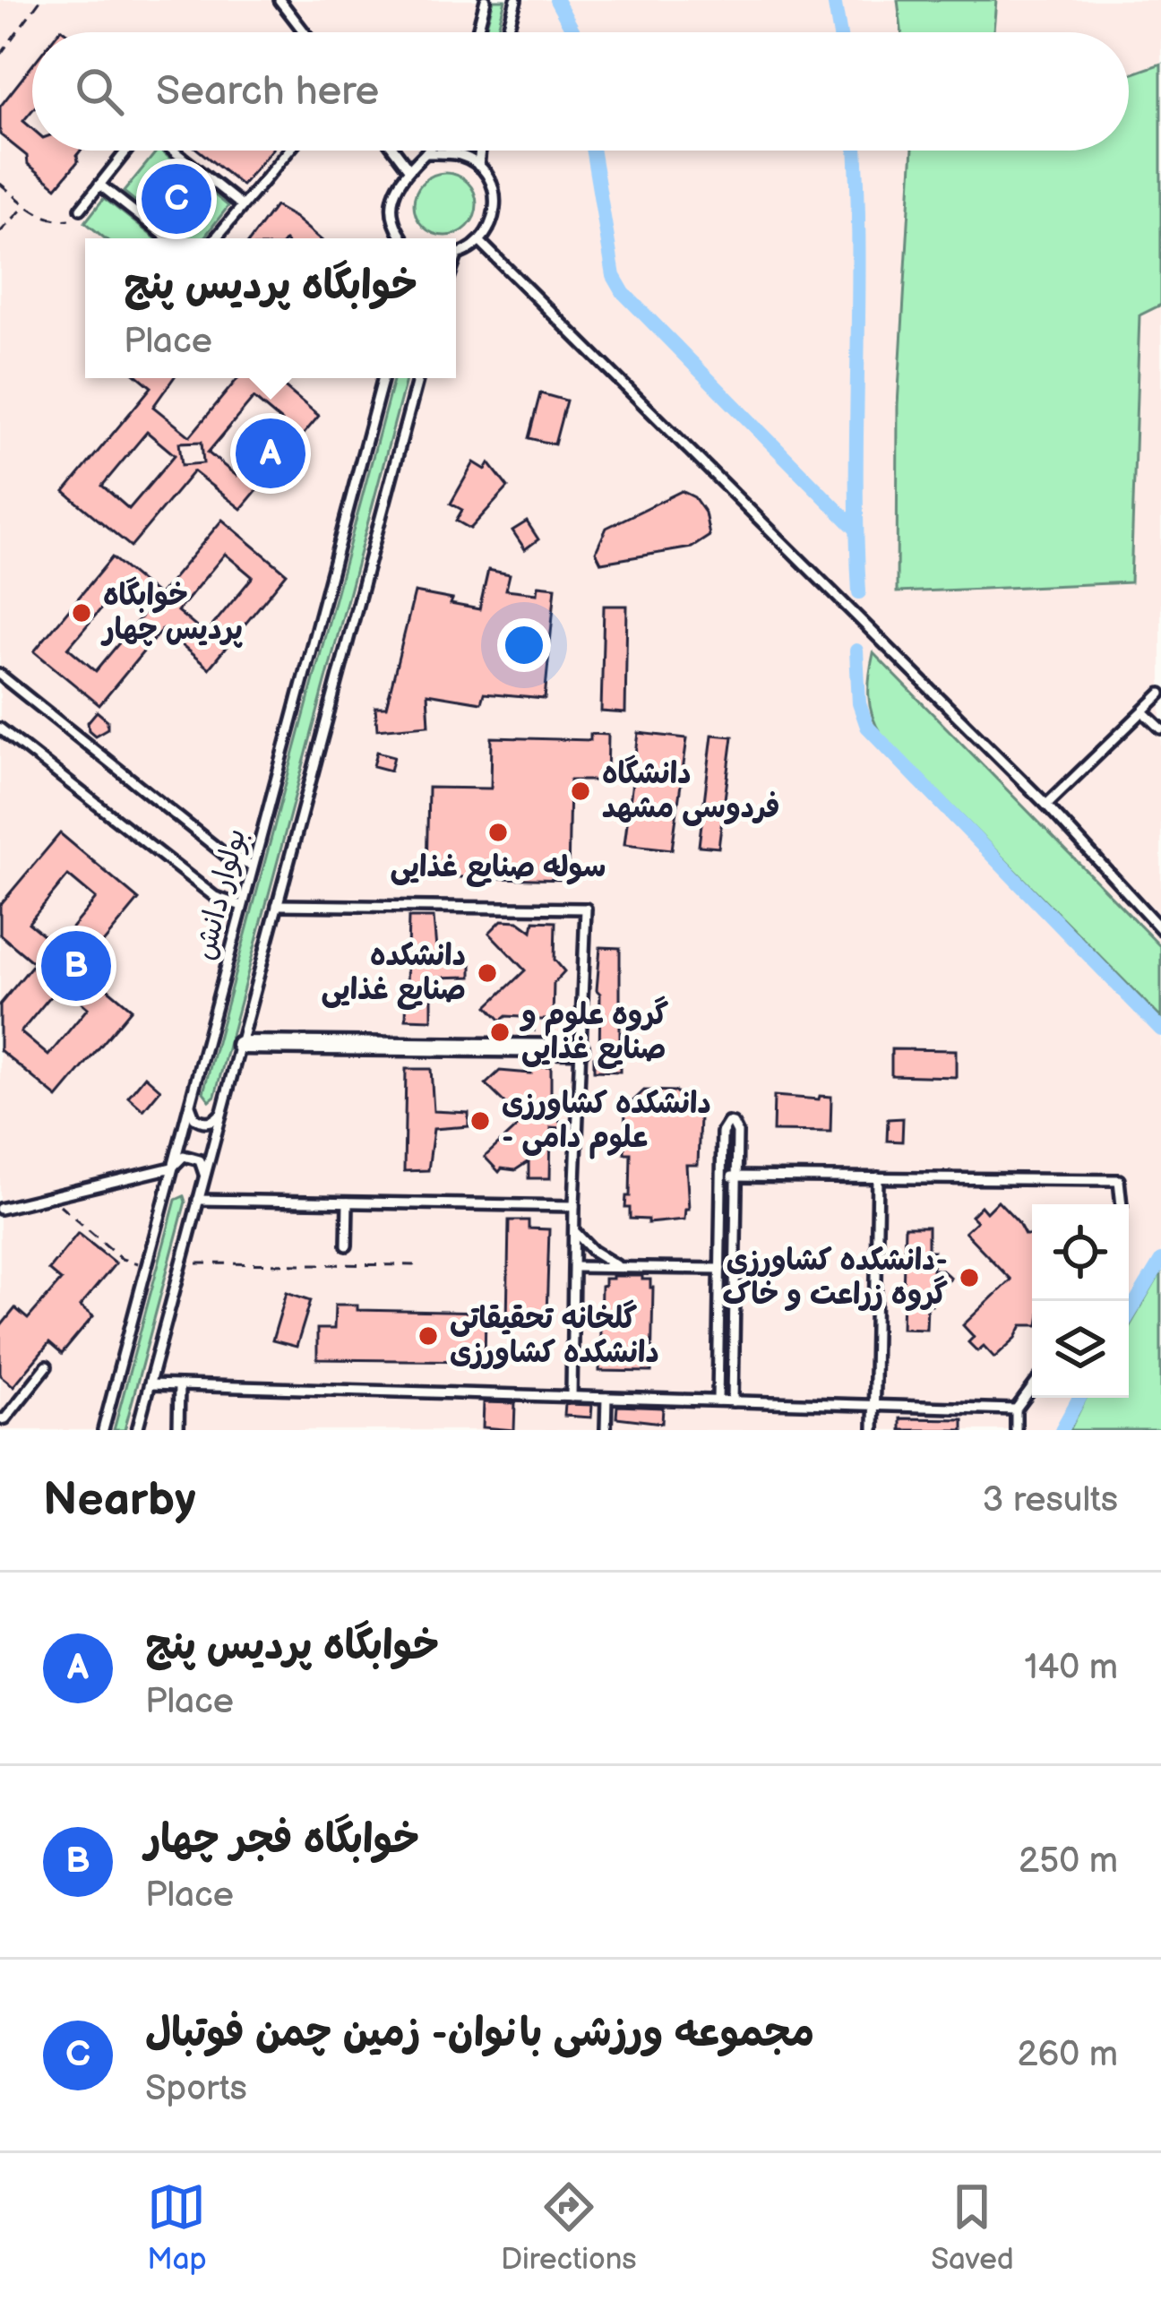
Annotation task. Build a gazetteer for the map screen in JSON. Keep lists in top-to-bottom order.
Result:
{
  "streets": {
    "lane": ["بولوار دانش"]
  },
  "places": [
    "خوابگاه پردیس چهار",
    "دانشگاه فردوسی مشهد",
    "سوله صنایع غذایی",
    "دانشکده صنایع غذایی",
    "گروه علوم و صنایع غذایی",
    "دانشکده کشاورزی - علوم دامی",
    "دانشکده کشاورزی- گروه زراعت و خاک",
    "گلخانه تحقیقاتی دانشکده کشاورزی"
  ],
  "page": {
    "search": "Search here",
    "pins": ["C", "A", "B"],
    "popup": ["خوابگاه پردیس پنج", "Place"],
    "heading": ["Nearby", "3 results"],
    "list": [
      {
        "mark": "A",
        "name": "خوابگاه پردیس پنج",
        "note": "Place",
        "value": "140 m"
      },
      {
        "mark": "B",
        "name": "خوابگاه فجر چهار",
        "note": "Place",
        "value": "250 m"
      },
      {
        "mark": "C",
        "name": "مجموعه ورزشی بانوان- زمین چمن فوتبال",
        "note": "Sports",
        "value": "260 m"
      }
    ],
    "nav": ["Map", "Directions", "Saved"]
  }
}
